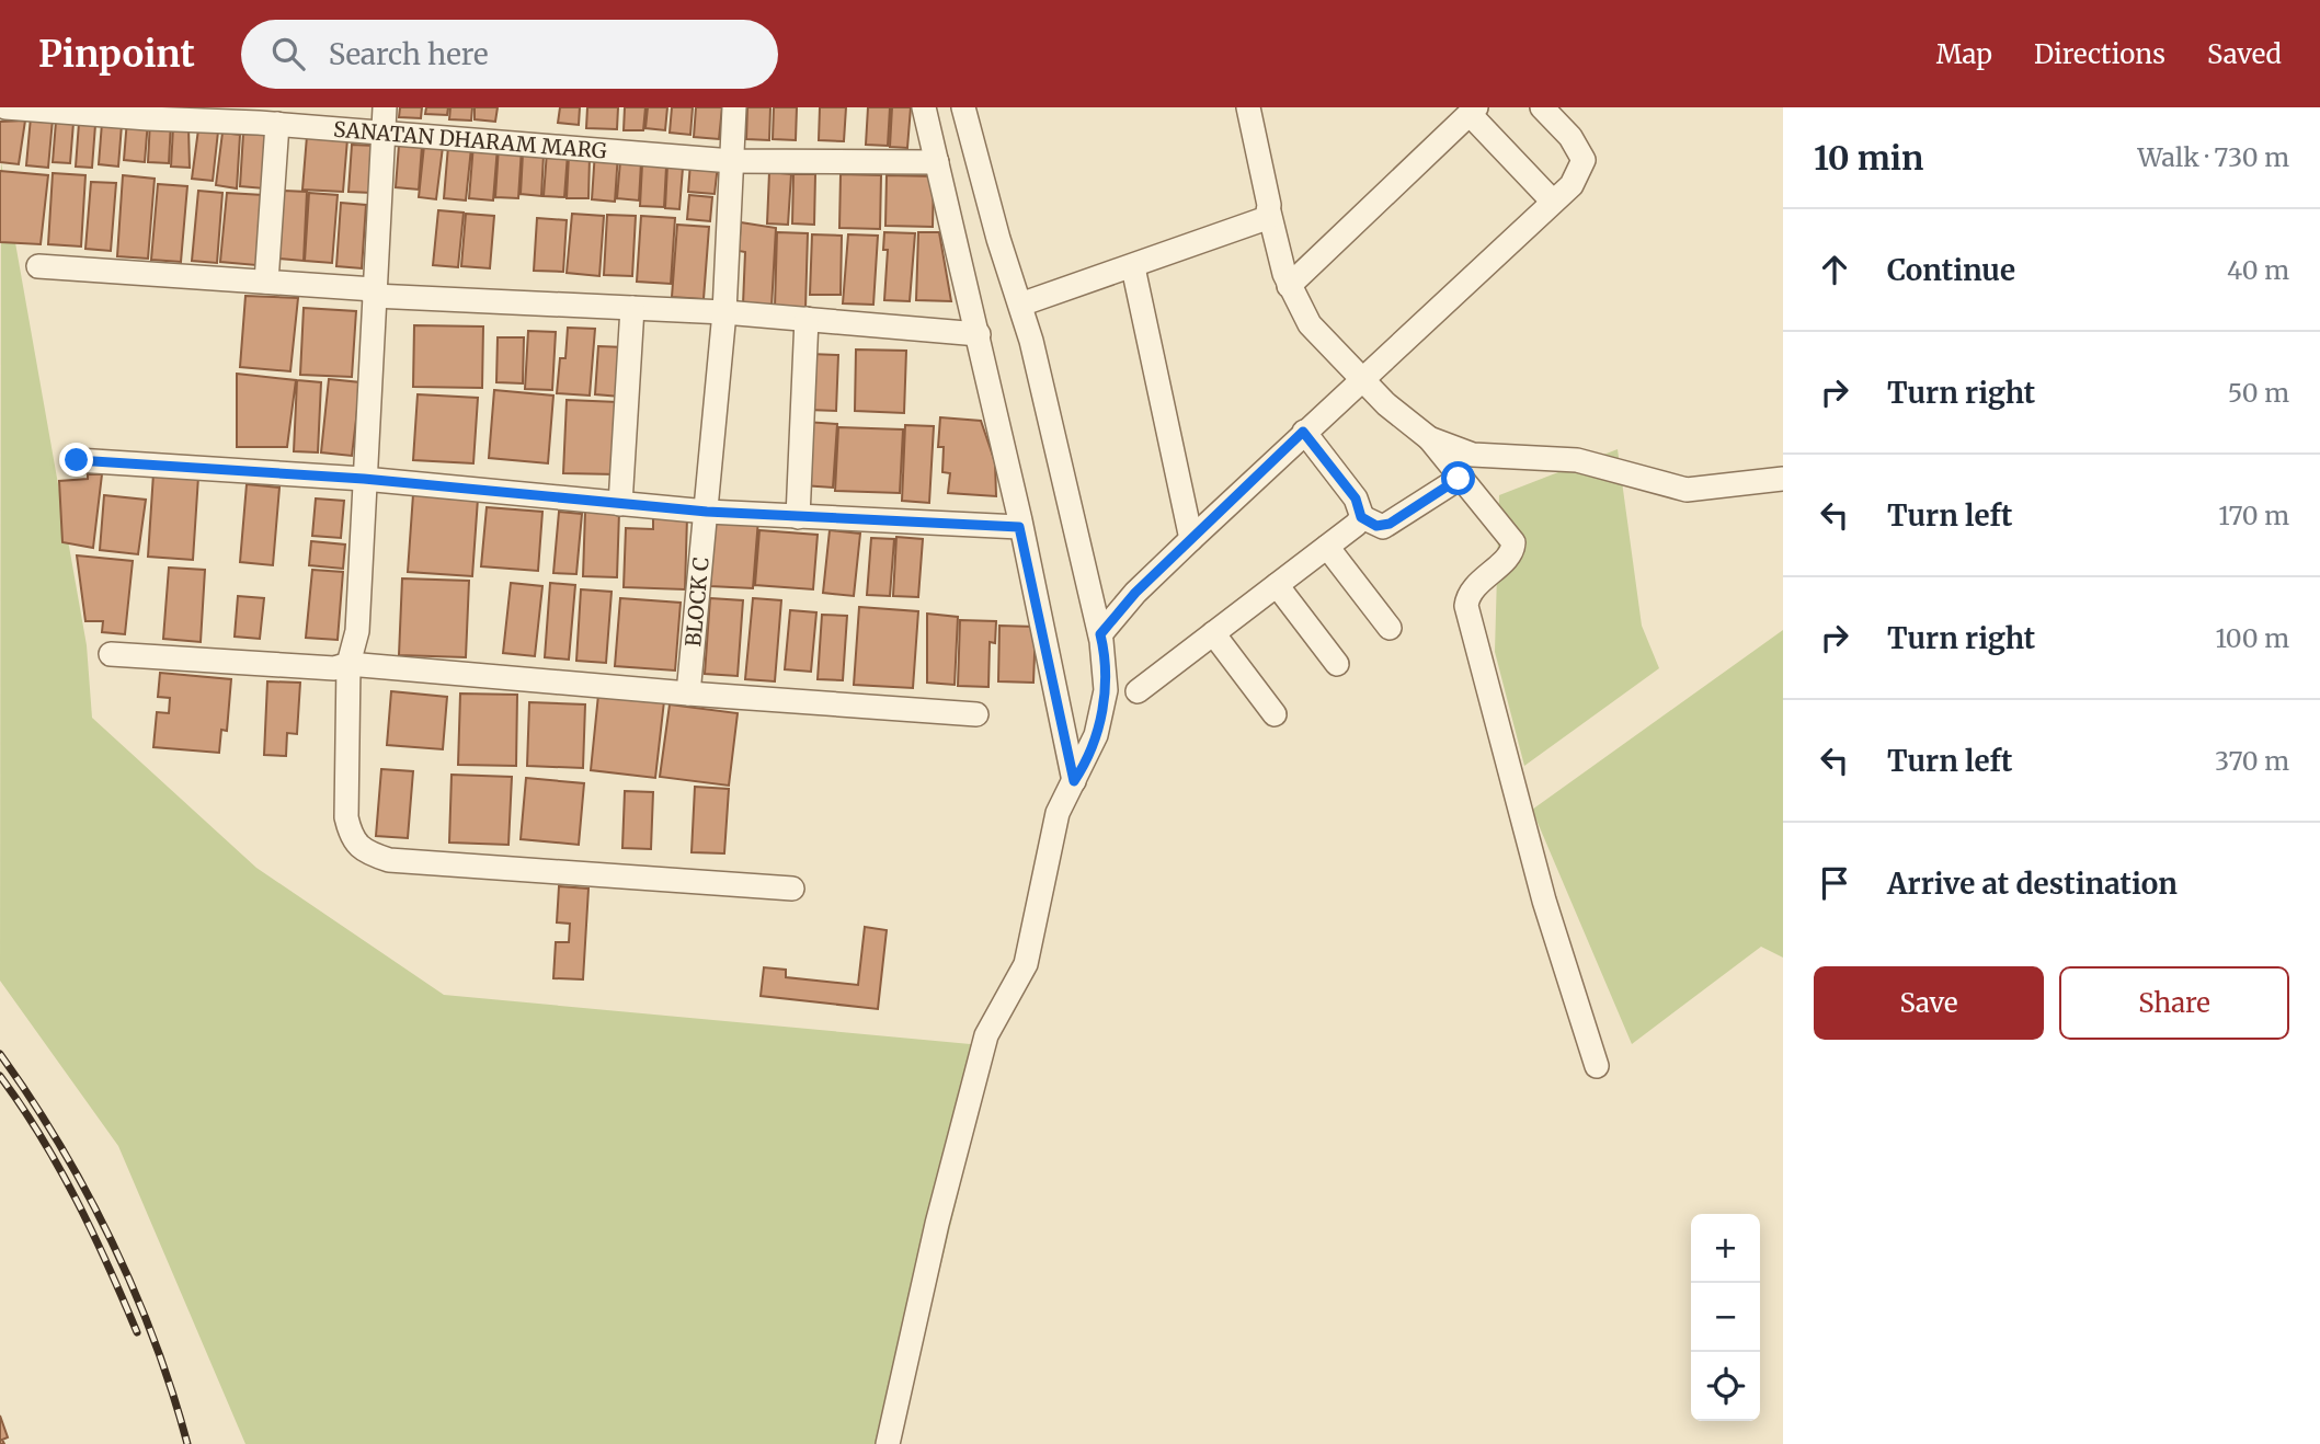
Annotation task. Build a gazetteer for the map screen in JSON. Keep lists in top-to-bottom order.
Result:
{
  "streets": {
    "street": ["SANATAN DHARAM MARG", "BLOCK C"]
  },
  "crossings": [
    ["SANATAN DHARAM MARG", "BLOCK C"]
  ],
  "page": {
    "header": "Pinpoint",
    "search": "Search here",
    "nav": ["Map", "Directions", "Saved"],
    "heading": ["10 min", "Walk · 730 m"],
    "list": [
      ["Continue", "40 m"],
      ["Turn right", "50 m"],
      ["Turn left", "170 m"],
      ["Turn right", "100 m"],
      ["Turn left", "370 m"],
      "Arrive at destination"
    ],
    "buttons": ["Save", "Share"],
    "map_buttons": ["+", "−"]
  }
}
